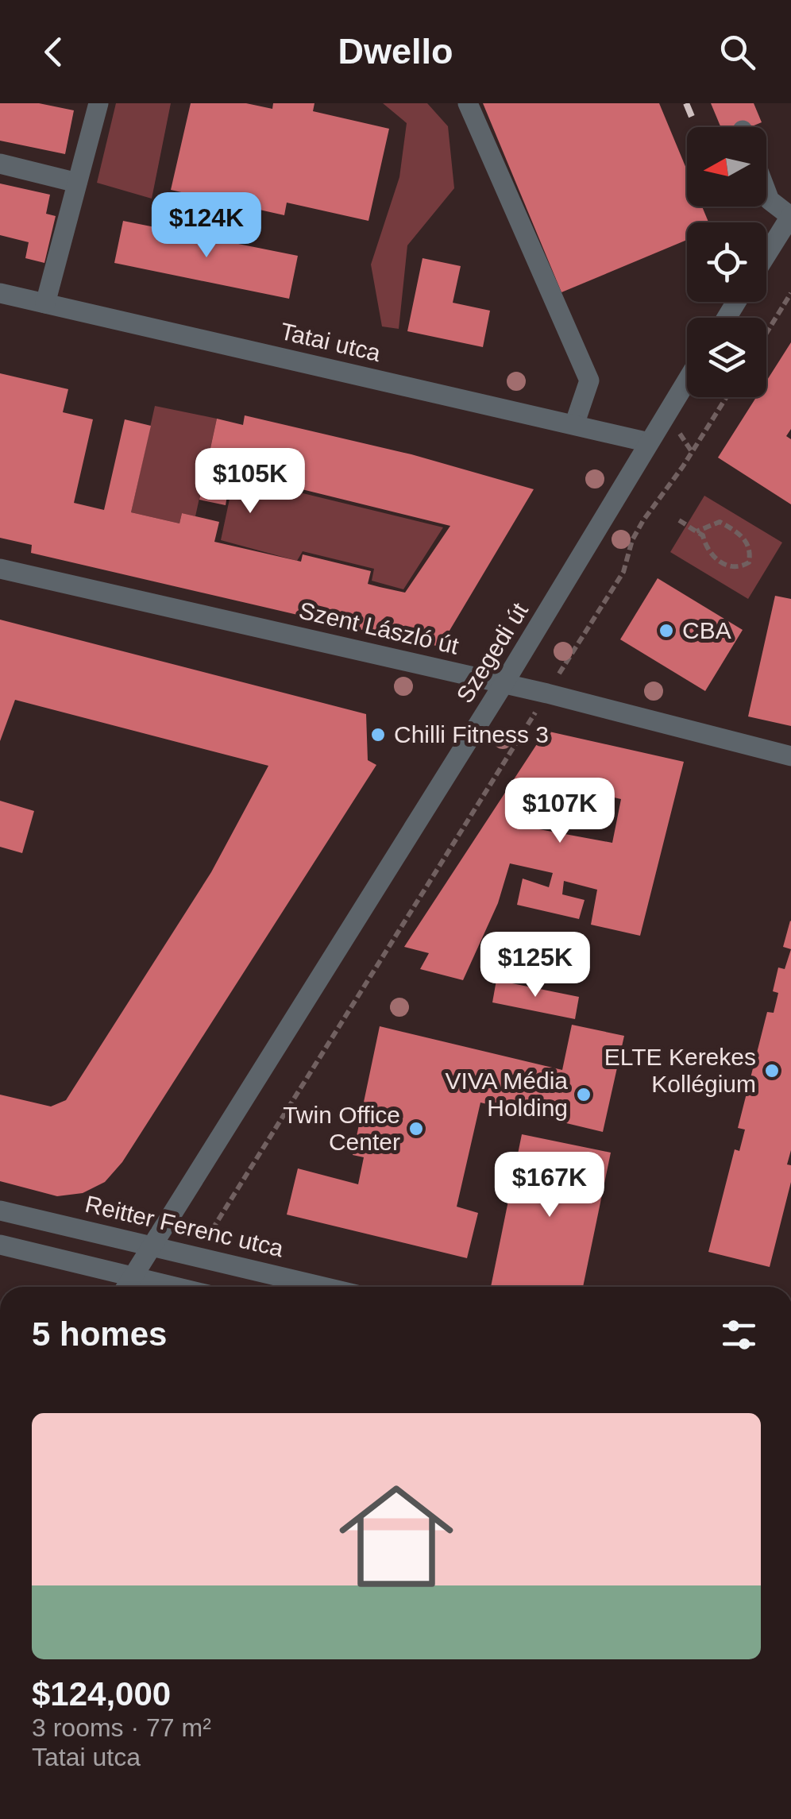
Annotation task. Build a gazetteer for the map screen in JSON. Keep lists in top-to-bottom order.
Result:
{
  "streets": {
    "street": [
      "Tatai utca",
      "Szent László út",
      "Szegedi út",
      "Reitter Ferenc utca"
    ]
  },
  "crossings": [
    ["Tatai utca", "Szegedi út"],
    ["Szent László út", "Szegedi út"],
    ["Szegedi út", "Reitter Ferenc utca"]
  ],
  "places": [
    "CBA",
    "Chilli Fitness 3",
    "ELTE Kerekes Kollégium",
    "VIVA Média Holding",
    "Twin Office Center"
  ],
  "north": "left",
  "page": {
    "header": "Dwello",
    "price": [
      "$124K",
      "$105K",
      "$107K",
      "$125K",
      "$167K"
    ],
    "heading": "5 homes",
    "list": [
      {
        "name": "$124,000",
        "note": "3 rooms · 77 m² · Tatai utca"
      }
    ]
  }
}
